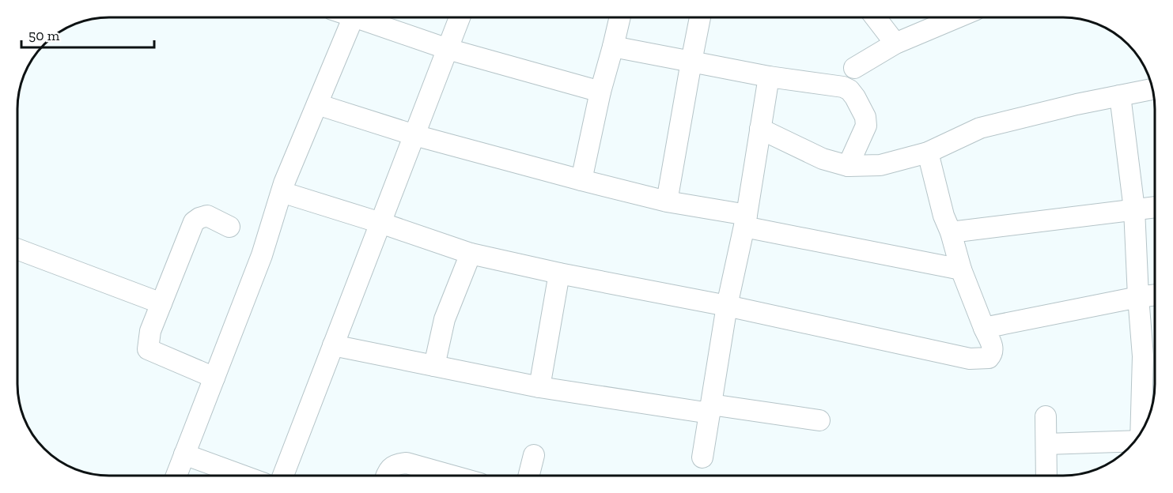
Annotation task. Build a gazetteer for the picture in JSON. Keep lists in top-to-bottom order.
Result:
{
  "scale_bar": "50 m"
}
